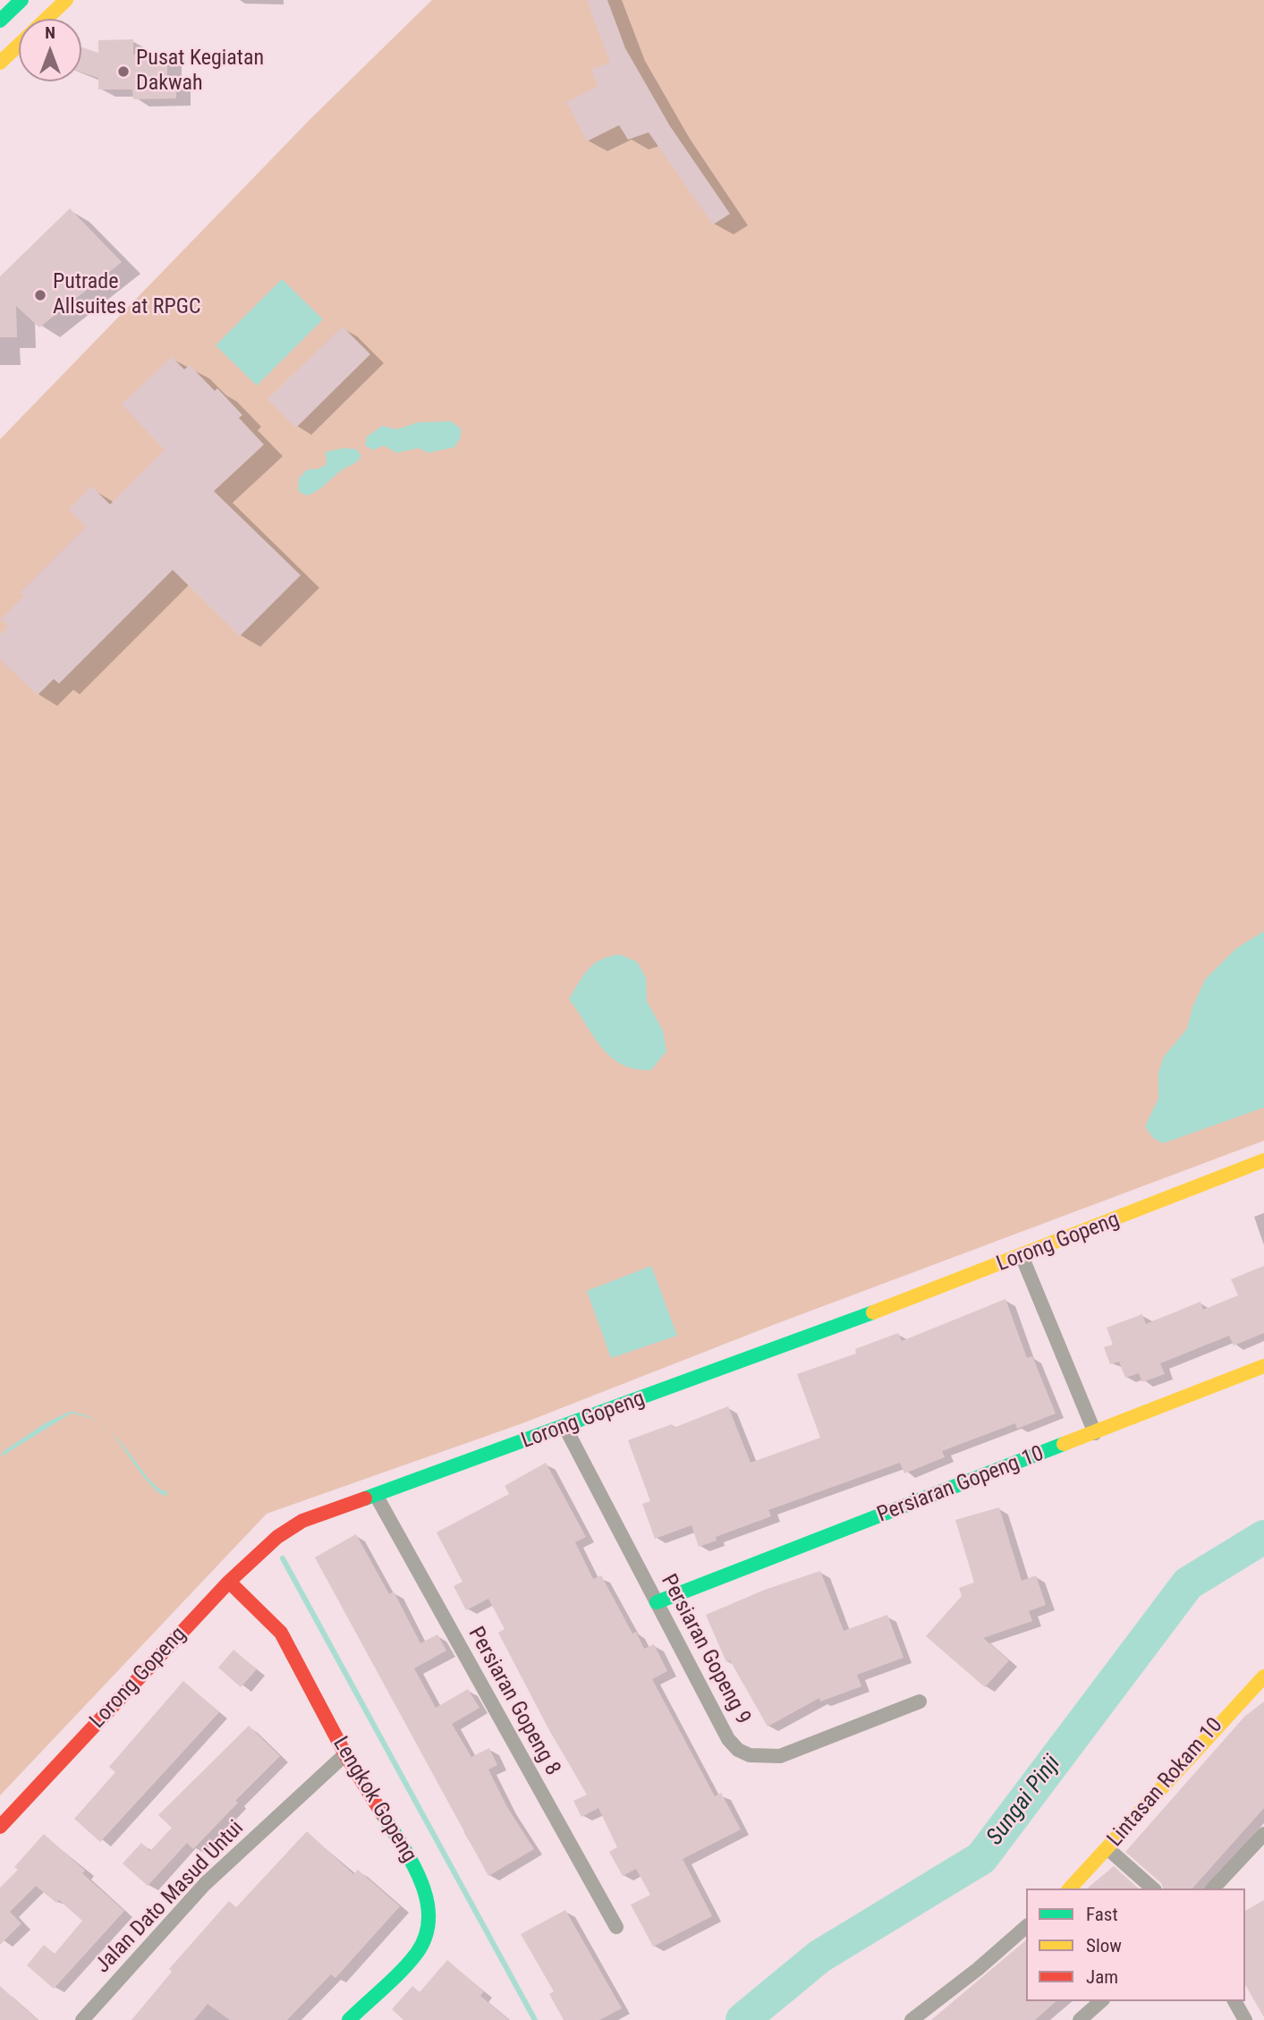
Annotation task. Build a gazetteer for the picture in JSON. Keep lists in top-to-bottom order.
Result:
{
  "streets": {
    "street": [
      "Lorong Gopeng",
      "Persiaran Gopeng 10",
      "Persiaran Gopeng 9",
      "Persiaran Gopeng 8",
      "Lintasan Rokam 10",
      "Lengkok Gopeng",
      "Jalan Dato Masud Untui"
    ]
  },
  "crossings": [
    ["Lorong Gopeng", "Persiaran Gopeng 9"],
    ["Lorong Gopeng", "Persiaran Gopeng 8"],
    ["Lorong Gopeng", "Lengkok Gopeng"],
    ["Persiaran Gopeng 10", "Persiaran Gopeng 9"],
    ["Lengkok Gopeng", "Jalan Dato Masud Untui"]
  ],
  "water": ["Sungai Pinji"],
  "places": ["Pusat Kegiatan Dakwah", "Putrade Allsuites at RPGC"],
  "legend": ["Fast", "Slow", "Jam"],
  "north": "top"
}
